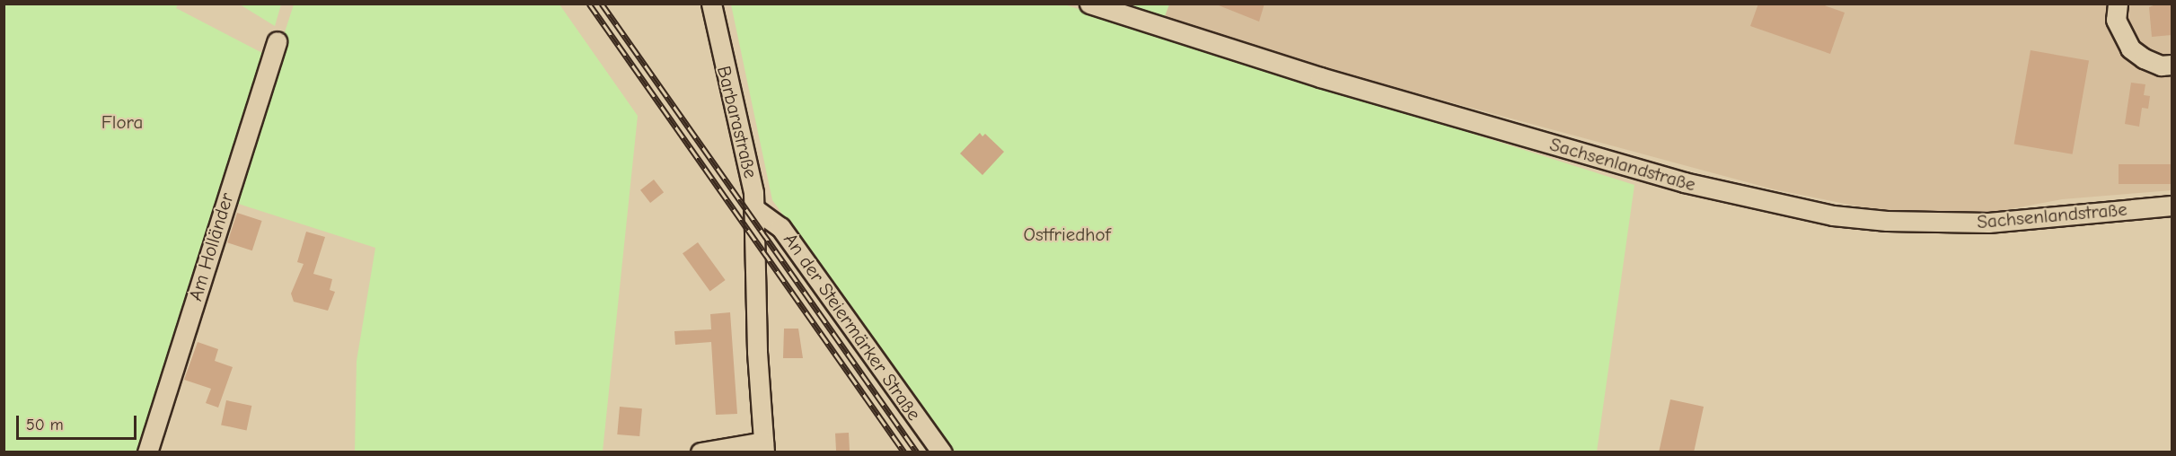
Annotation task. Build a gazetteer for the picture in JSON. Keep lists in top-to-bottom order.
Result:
{
  "streets": {
    "street": [
      "Barbarastraße",
      "Sachsenlandstraße",
      "Am Holländer",
      "An der Steiermärker Straße"
    ]
  },
  "crossings": [
    ["Barbarastraße", "An der Steiermärker Straße"]
  ],
  "parks": ["Flora", "Ostfriedhof"],
  "scale_bar": "50 m"
}
